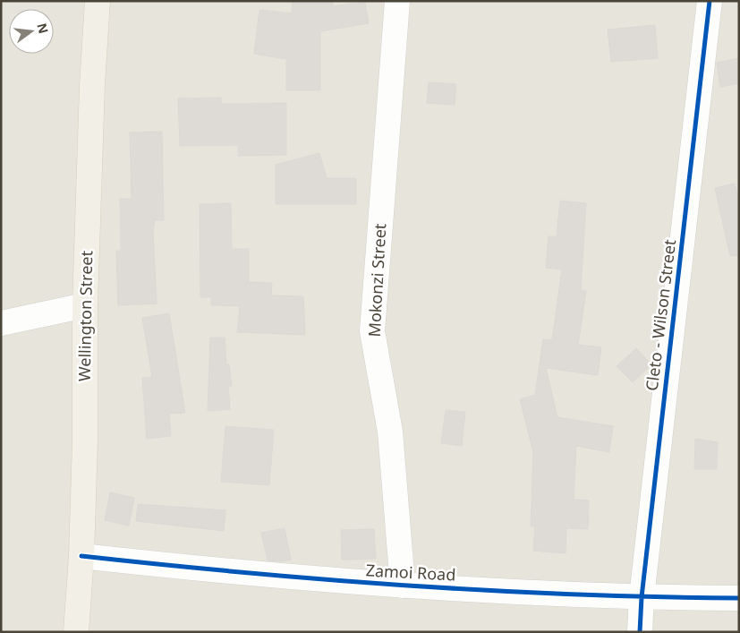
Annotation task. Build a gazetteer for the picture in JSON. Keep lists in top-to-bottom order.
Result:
{
  "streets": {
    "main road": ["Wellington Street"],
    "street": ["Mokonzi Street", "Cleto - Wilson Street", "Zamoi Road"]
  },
  "crossings": [
    ["Mokonzi Street", "Zamoi Road"],
    ["Cleto - Wilson Street", "Zamoi Road"],
    ["Wellington Street", "Zamoi Road"]
  ],
  "north": "right"
}
